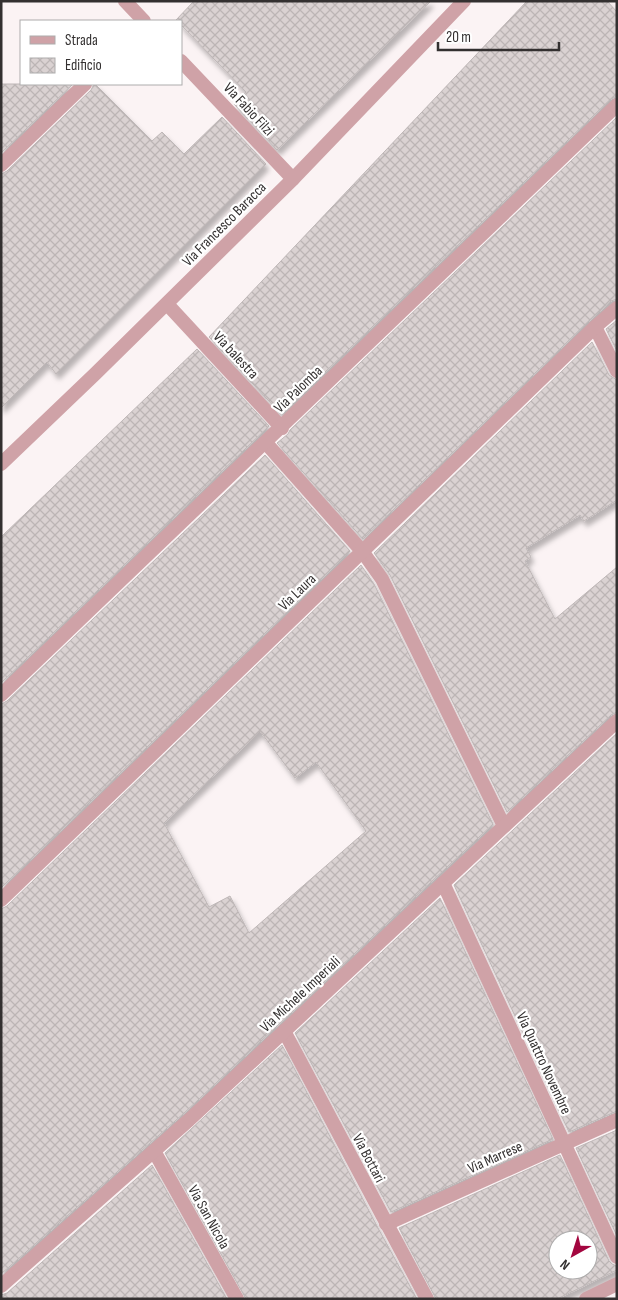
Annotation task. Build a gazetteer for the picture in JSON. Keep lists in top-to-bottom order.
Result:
{
  "streets": {
    "street": [
      "Via Fabio Filzi",
      "Via Francesco Baracca",
      "Via balestra",
      "Via Palomba",
      "Via Laura",
      "Via Michele Imperiali",
      "Via Quattro Novembre",
      "Via Marrese",
      "Via Bottari",
      "Via San Nicola"
    ]
  },
  "crossings": [
    ["Via Fabio Filzi", "Via Francesco Baracca"],
    ["Via Francesco Baracca", "Via balestra"],
    ["Via balestra", "Via Palomba"],
    ["Via Michele Imperiali", "Via Quattro Novembre"],
    ["Via Michele Imperiali", "Via Bottari"],
    ["Via Michele Imperiali", "Via San Nicola"],
    ["Via Quattro Novembre", "Via Marrese"],
    ["Via Marrese", "Via Bottari"]
  ],
  "legend": ["Strada", "Edificio"],
  "scale_bar": "20 m",
  "north": "bottom left"
}
